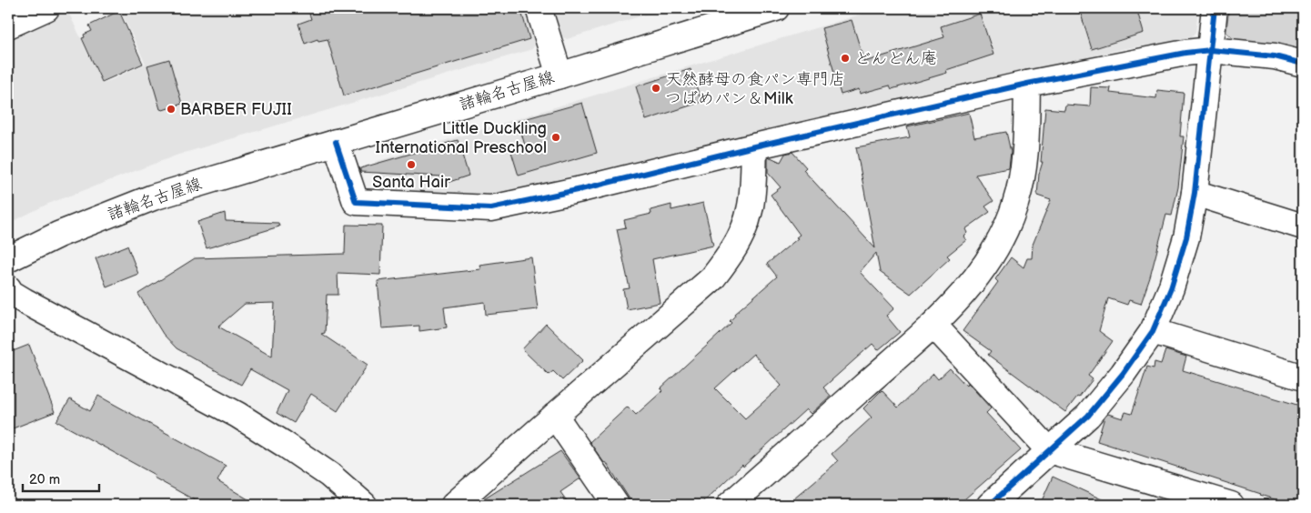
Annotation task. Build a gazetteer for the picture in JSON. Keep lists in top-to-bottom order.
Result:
{
  "streets": {
    "street": ["諸輪名古屋線"]
  },
  "places": [
    "どんどん庵",
    "天然酵母の食パン専門店 つばめパン＆Milk",
    "BARBER FUJII",
    "Little Duckling International Preschool",
    "Santa Hair"
  ],
  "scale_bar": "20 m"
}
